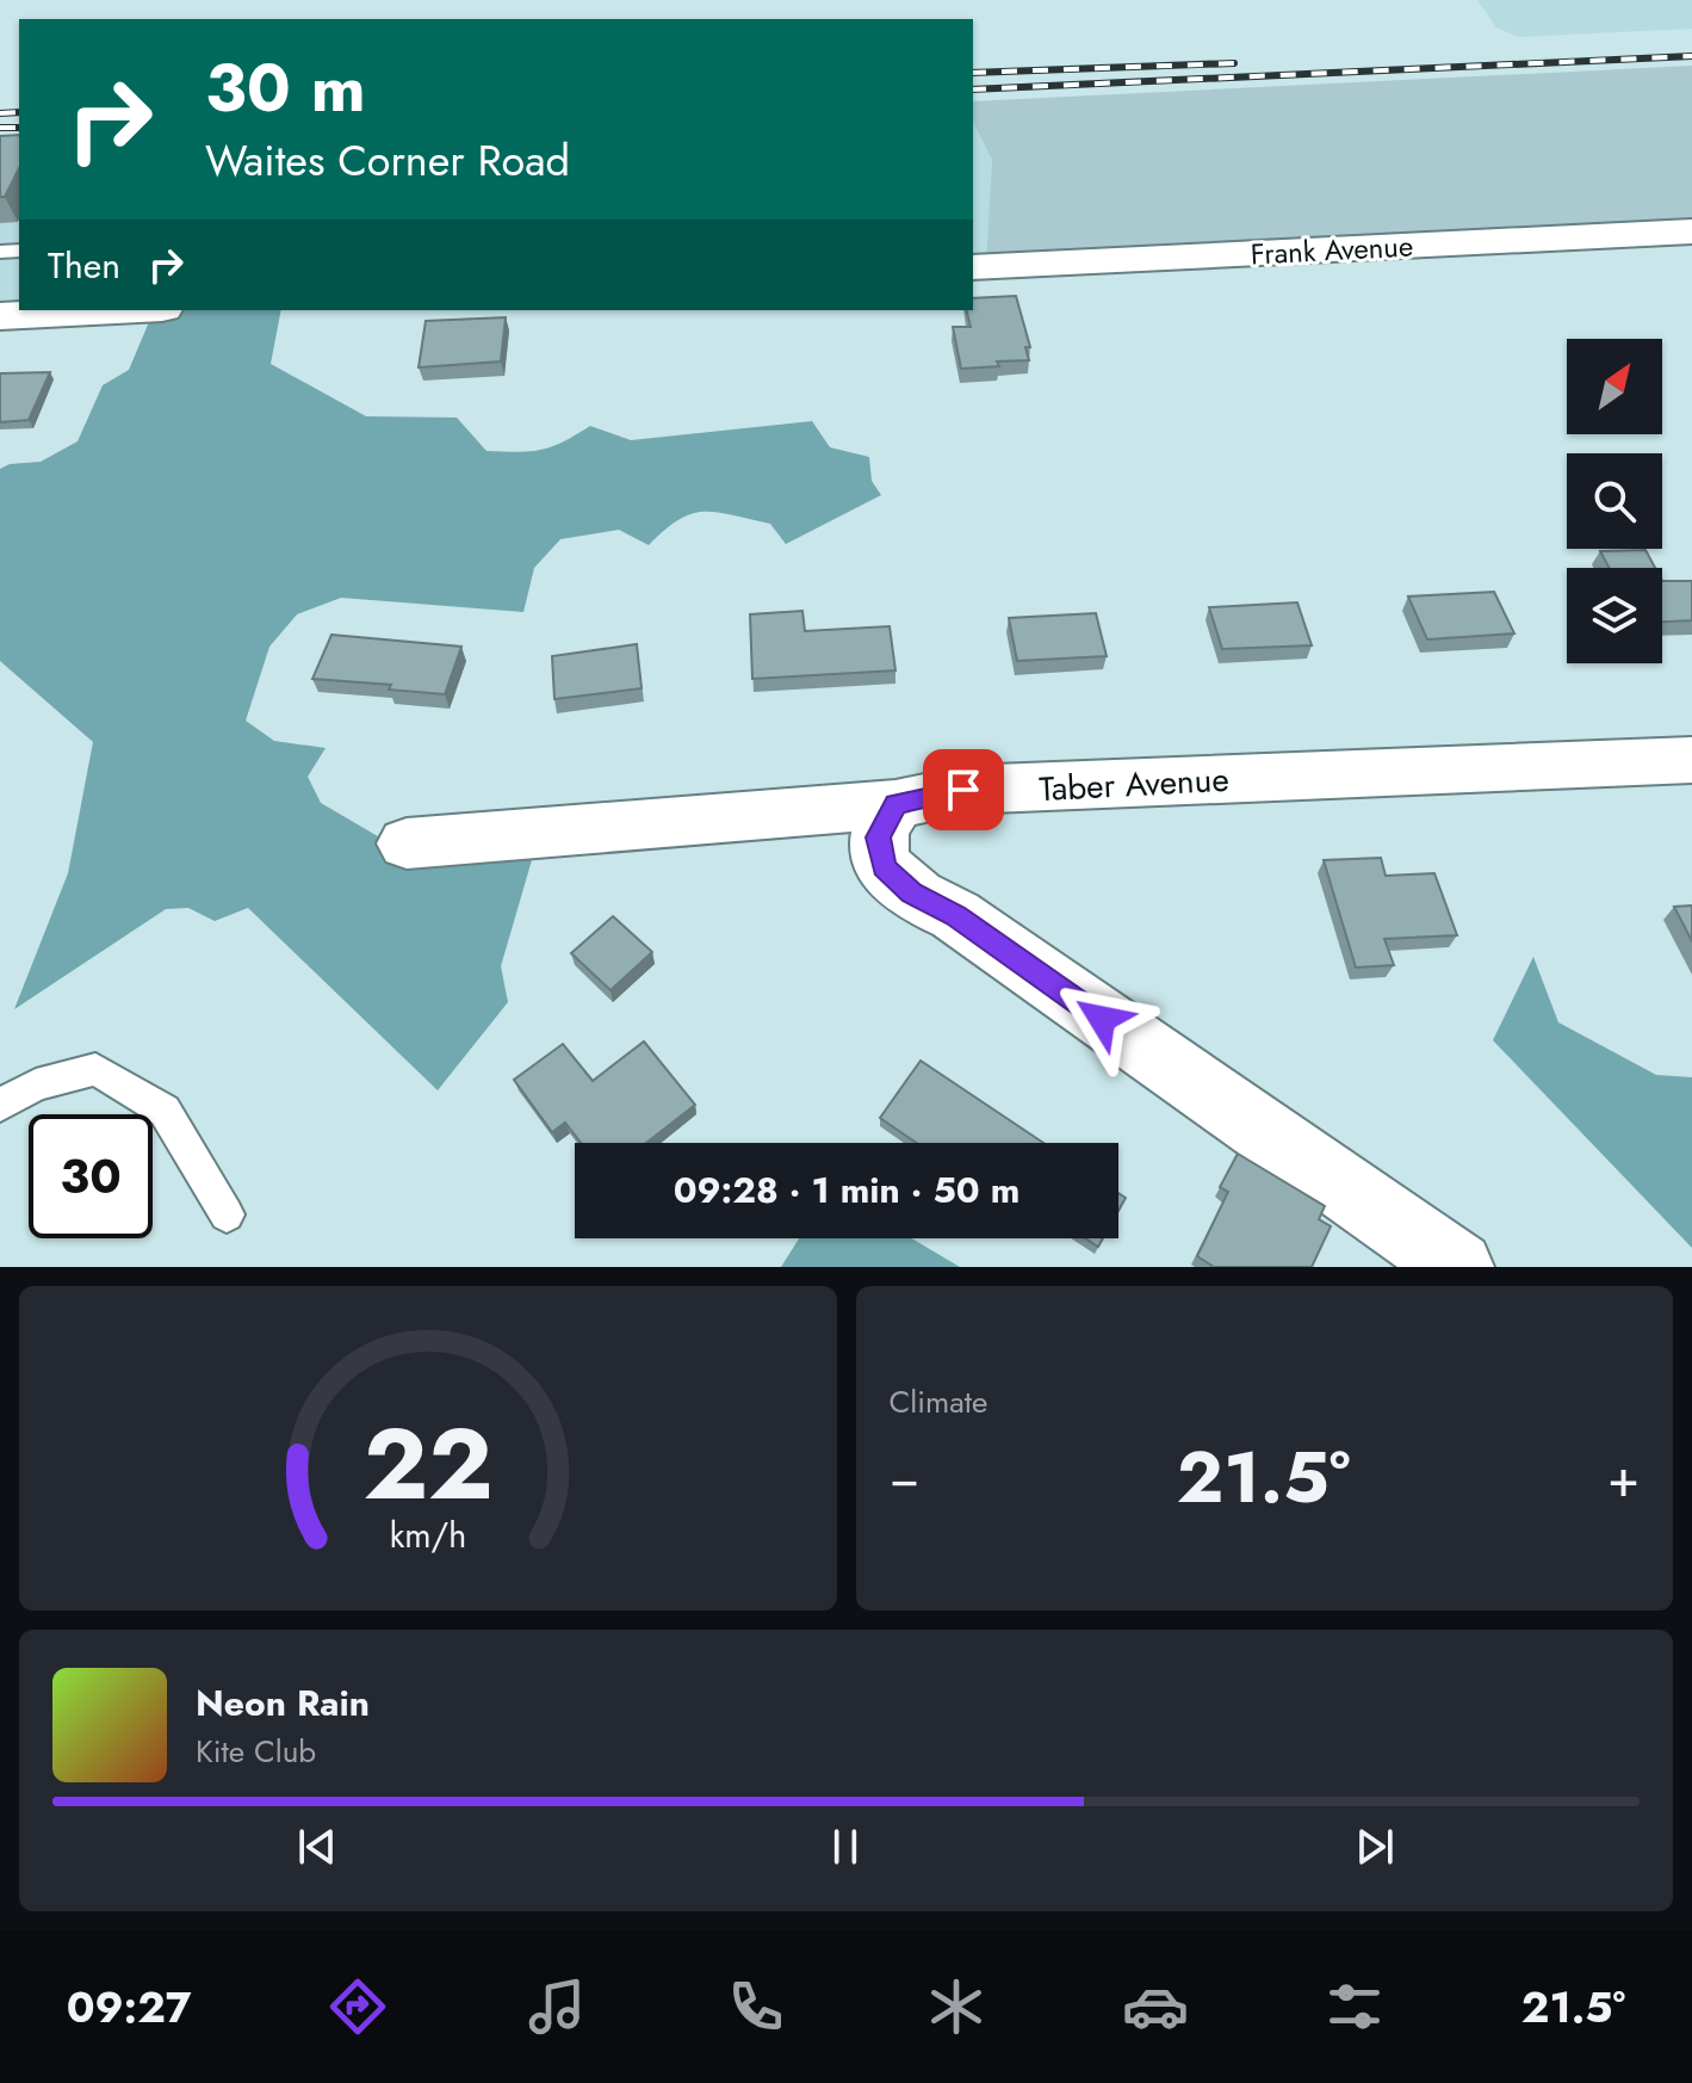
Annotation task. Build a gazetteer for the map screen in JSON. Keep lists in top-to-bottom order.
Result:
{
  "streets": {
    "street": ["Frank Avenue", "Taber Avenue"]
  },
  "north": "top right",
  "page": {
    "turn": ["30 m", "Waites Corner Road"],
    "then": "Then",
    "limit": "30",
    "trip": "09:28 · 1 min · 50 m",
    "tile": "Climate",
    "heat": ["−", "21.5°", "+"],
    "song": ["Neon Rain", "Kite Club"],
    "tabs": ["09:27", "21.5°"],
    "gauge": ["22", "km/h"]
  }
}
